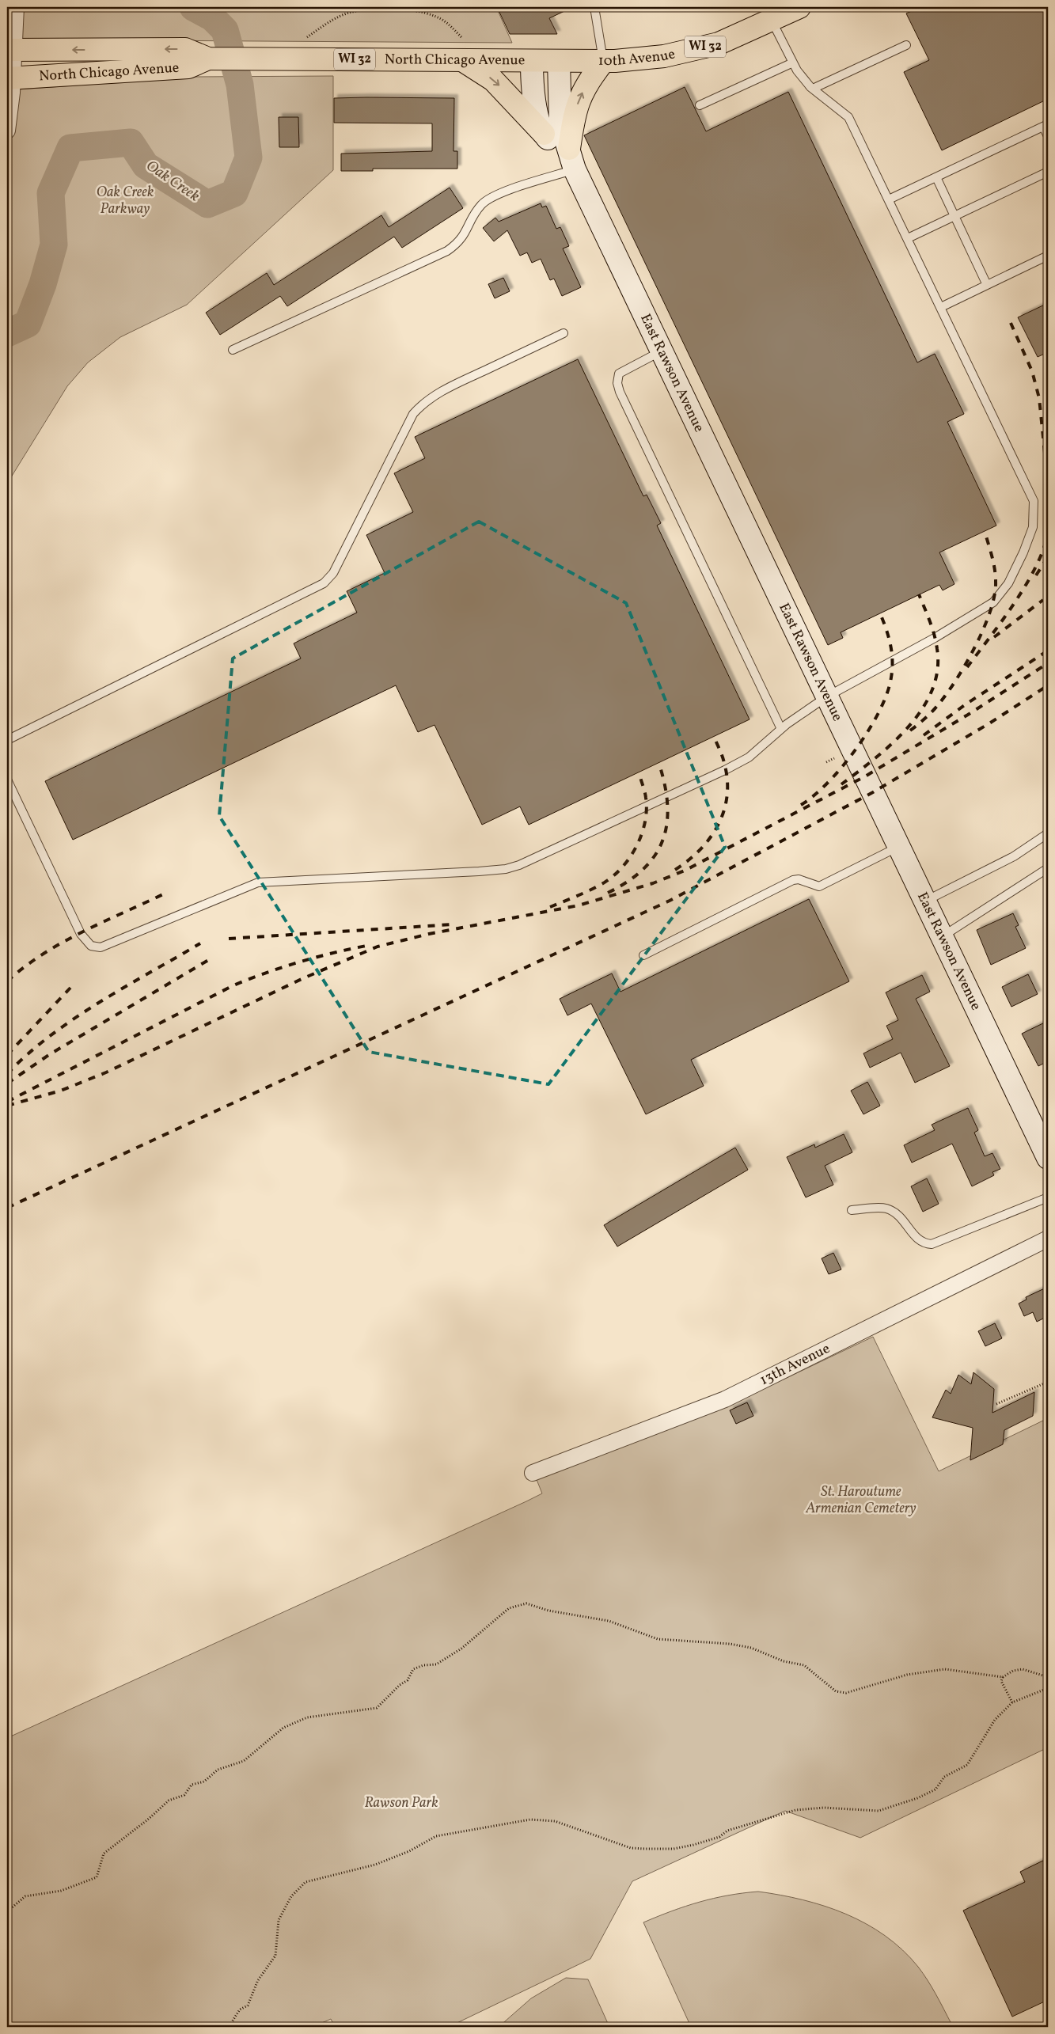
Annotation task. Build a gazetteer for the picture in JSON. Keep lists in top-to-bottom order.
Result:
{
  "streets": {
    "main road": [
      "WI 32",
      "10th Avenue",
      "North Chicago Avenue",
      "East Rawson Avenue"
    ],
    "street": ["13th Avenue"]
  },
  "crossings": [
    ["10th Avenue", "North Chicago Avenue"],
    ["10th Avenue", "East Rawson Avenue"],
    ["North Chicago Avenue", "East Rawson Avenue"]
  ],
  "water": ["Oak Creek"],
  "parks": ["Oak Creek Parkway", "St. Haroutume Armenian Cemetery", "Rawson Park"]
}
